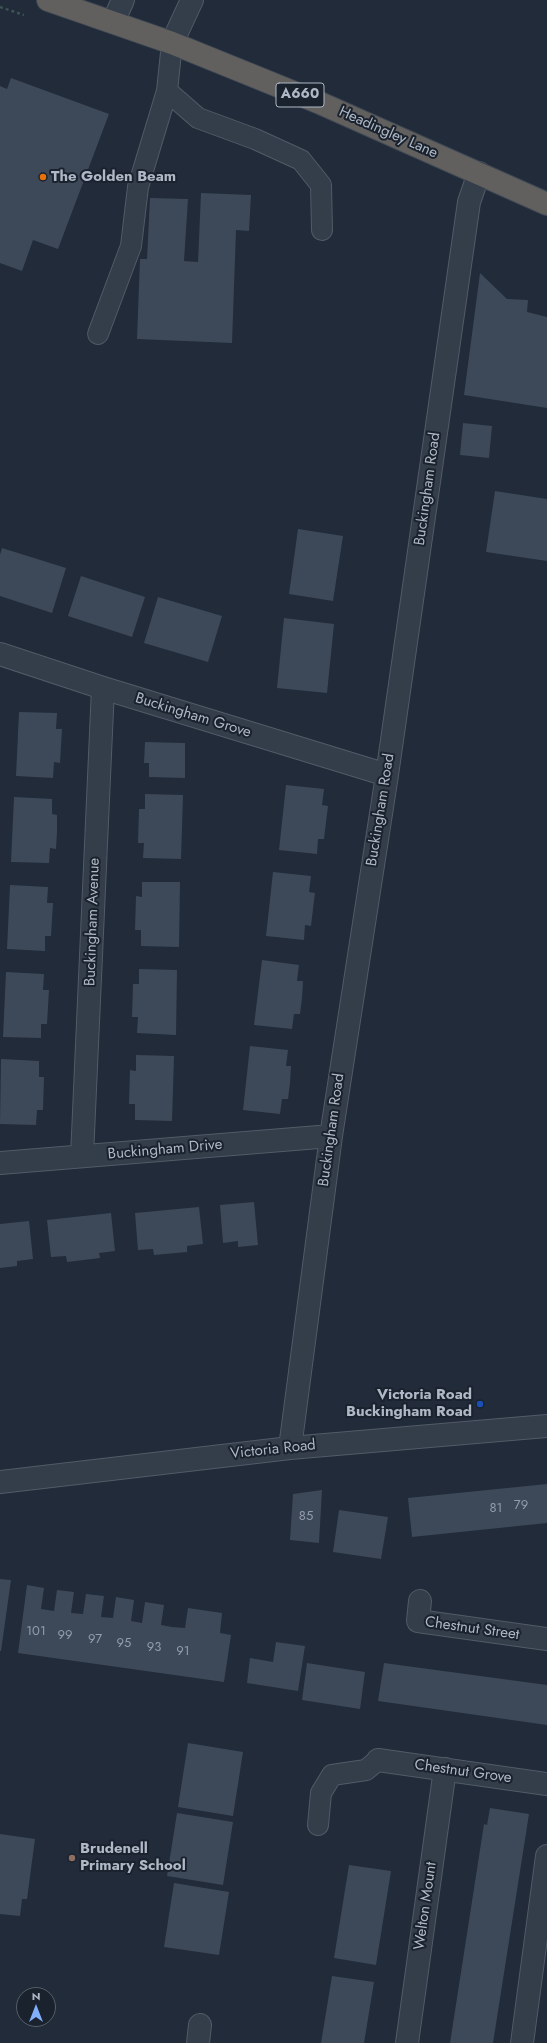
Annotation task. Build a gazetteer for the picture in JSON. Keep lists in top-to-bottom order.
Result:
{
  "streets": {
    "highway": ["A660", "Headingley Lane"],
    "street": [
      "Buckingham Road",
      "Buckingham Grove",
      "Buckingham Avenue",
      "Buckingham Drive",
      "Victoria Road",
      "Chestnut Street",
      "Chestnut Grove",
      "Welton Mount"
    ]
  },
  "crossings": [
    ["Headingley Lane", "Buckingham Road"],
    ["Buckingham Road", "Buckingham Grove"],
    ["Buckingham Road", "Buckingham Drive"],
    ["Buckingham Road", "Victoria Road"],
    ["Buckingham Grove", "Buckingham Avenue"],
    ["Buckingham Avenue", "Buckingham Drive"],
    ["Chestnut Grove", "Welton Mount"]
  ],
  "places": ["The Golden Beam", "Victoria Road Buckingham Road", "Brudenell Primary School"],
  "house_numbers": [
    "79",
    "81",
    "85",
    "101",
    "99",
    "97",
    "95",
    "93",
    "91"
  ],
  "north": "top"
}
